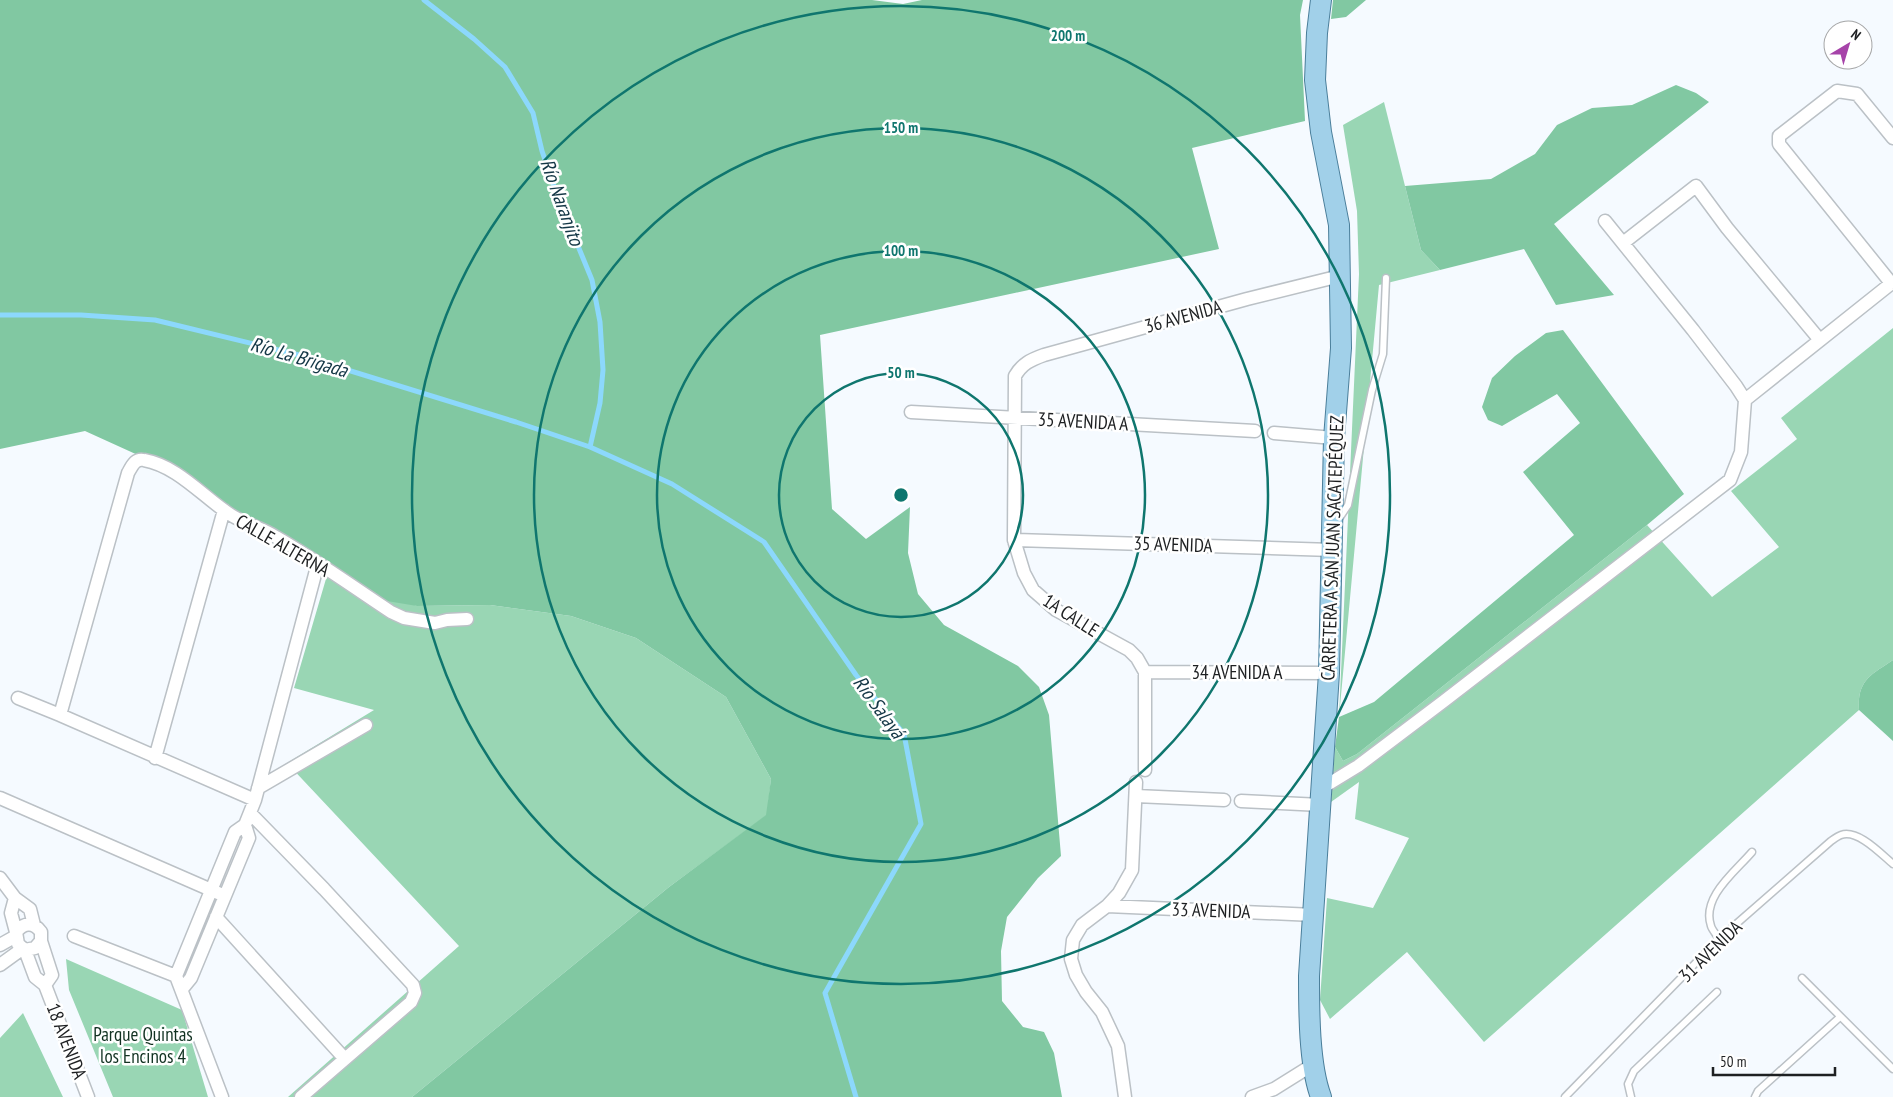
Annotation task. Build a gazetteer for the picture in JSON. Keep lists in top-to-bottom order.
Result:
{
  "streets": {
    "main road": ["CARRETERA A SAN JUAN SACATEPÉQUEZ"],
    "street": [
      "36 AVENIDA",
      "35 AVENIDA A",
      "35 AVENIDA",
      "CALLE ALTERNA",
      "1A CALLE",
      "34 AVENIDA A",
      "33 AVENIDA",
      "18 AVENIDA"
    ],
    "lane": ["31 AVENIDA"]
  },
  "crossings": [
    ["36 AVENIDA", "CARRETERA A SAN JUAN SACATEPÉQUEZ"],
    ["36 AVENIDA", "1A CALLE"],
    ["35 AVENIDA A", "1A CALLE"],
    ["35 AVENIDA", "CARRETERA A SAN JUAN SACATEPÉQUEZ"],
    ["35 AVENIDA", "1A CALLE"],
    ["CARRETERA A SAN JUAN SACATEPÉQUEZ", "34 AVENIDA A"],
    ["CARRETERA A SAN JUAN SACATEPÉQUEZ", "33 AVENIDA"],
    ["1A CALLE", "34 AVENIDA A"]
  ],
  "water": ["Río Naranjito", "Río La Brigada", "Río Salayá"],
  "parks": ["Parque Quintas los Encinos 4"],
  "scale_bar": "50 m",
  "north": "top right",
  "rings": [
    "200 m",
    "150 m",
    "100 m",
    "50 m"
  ]
}
